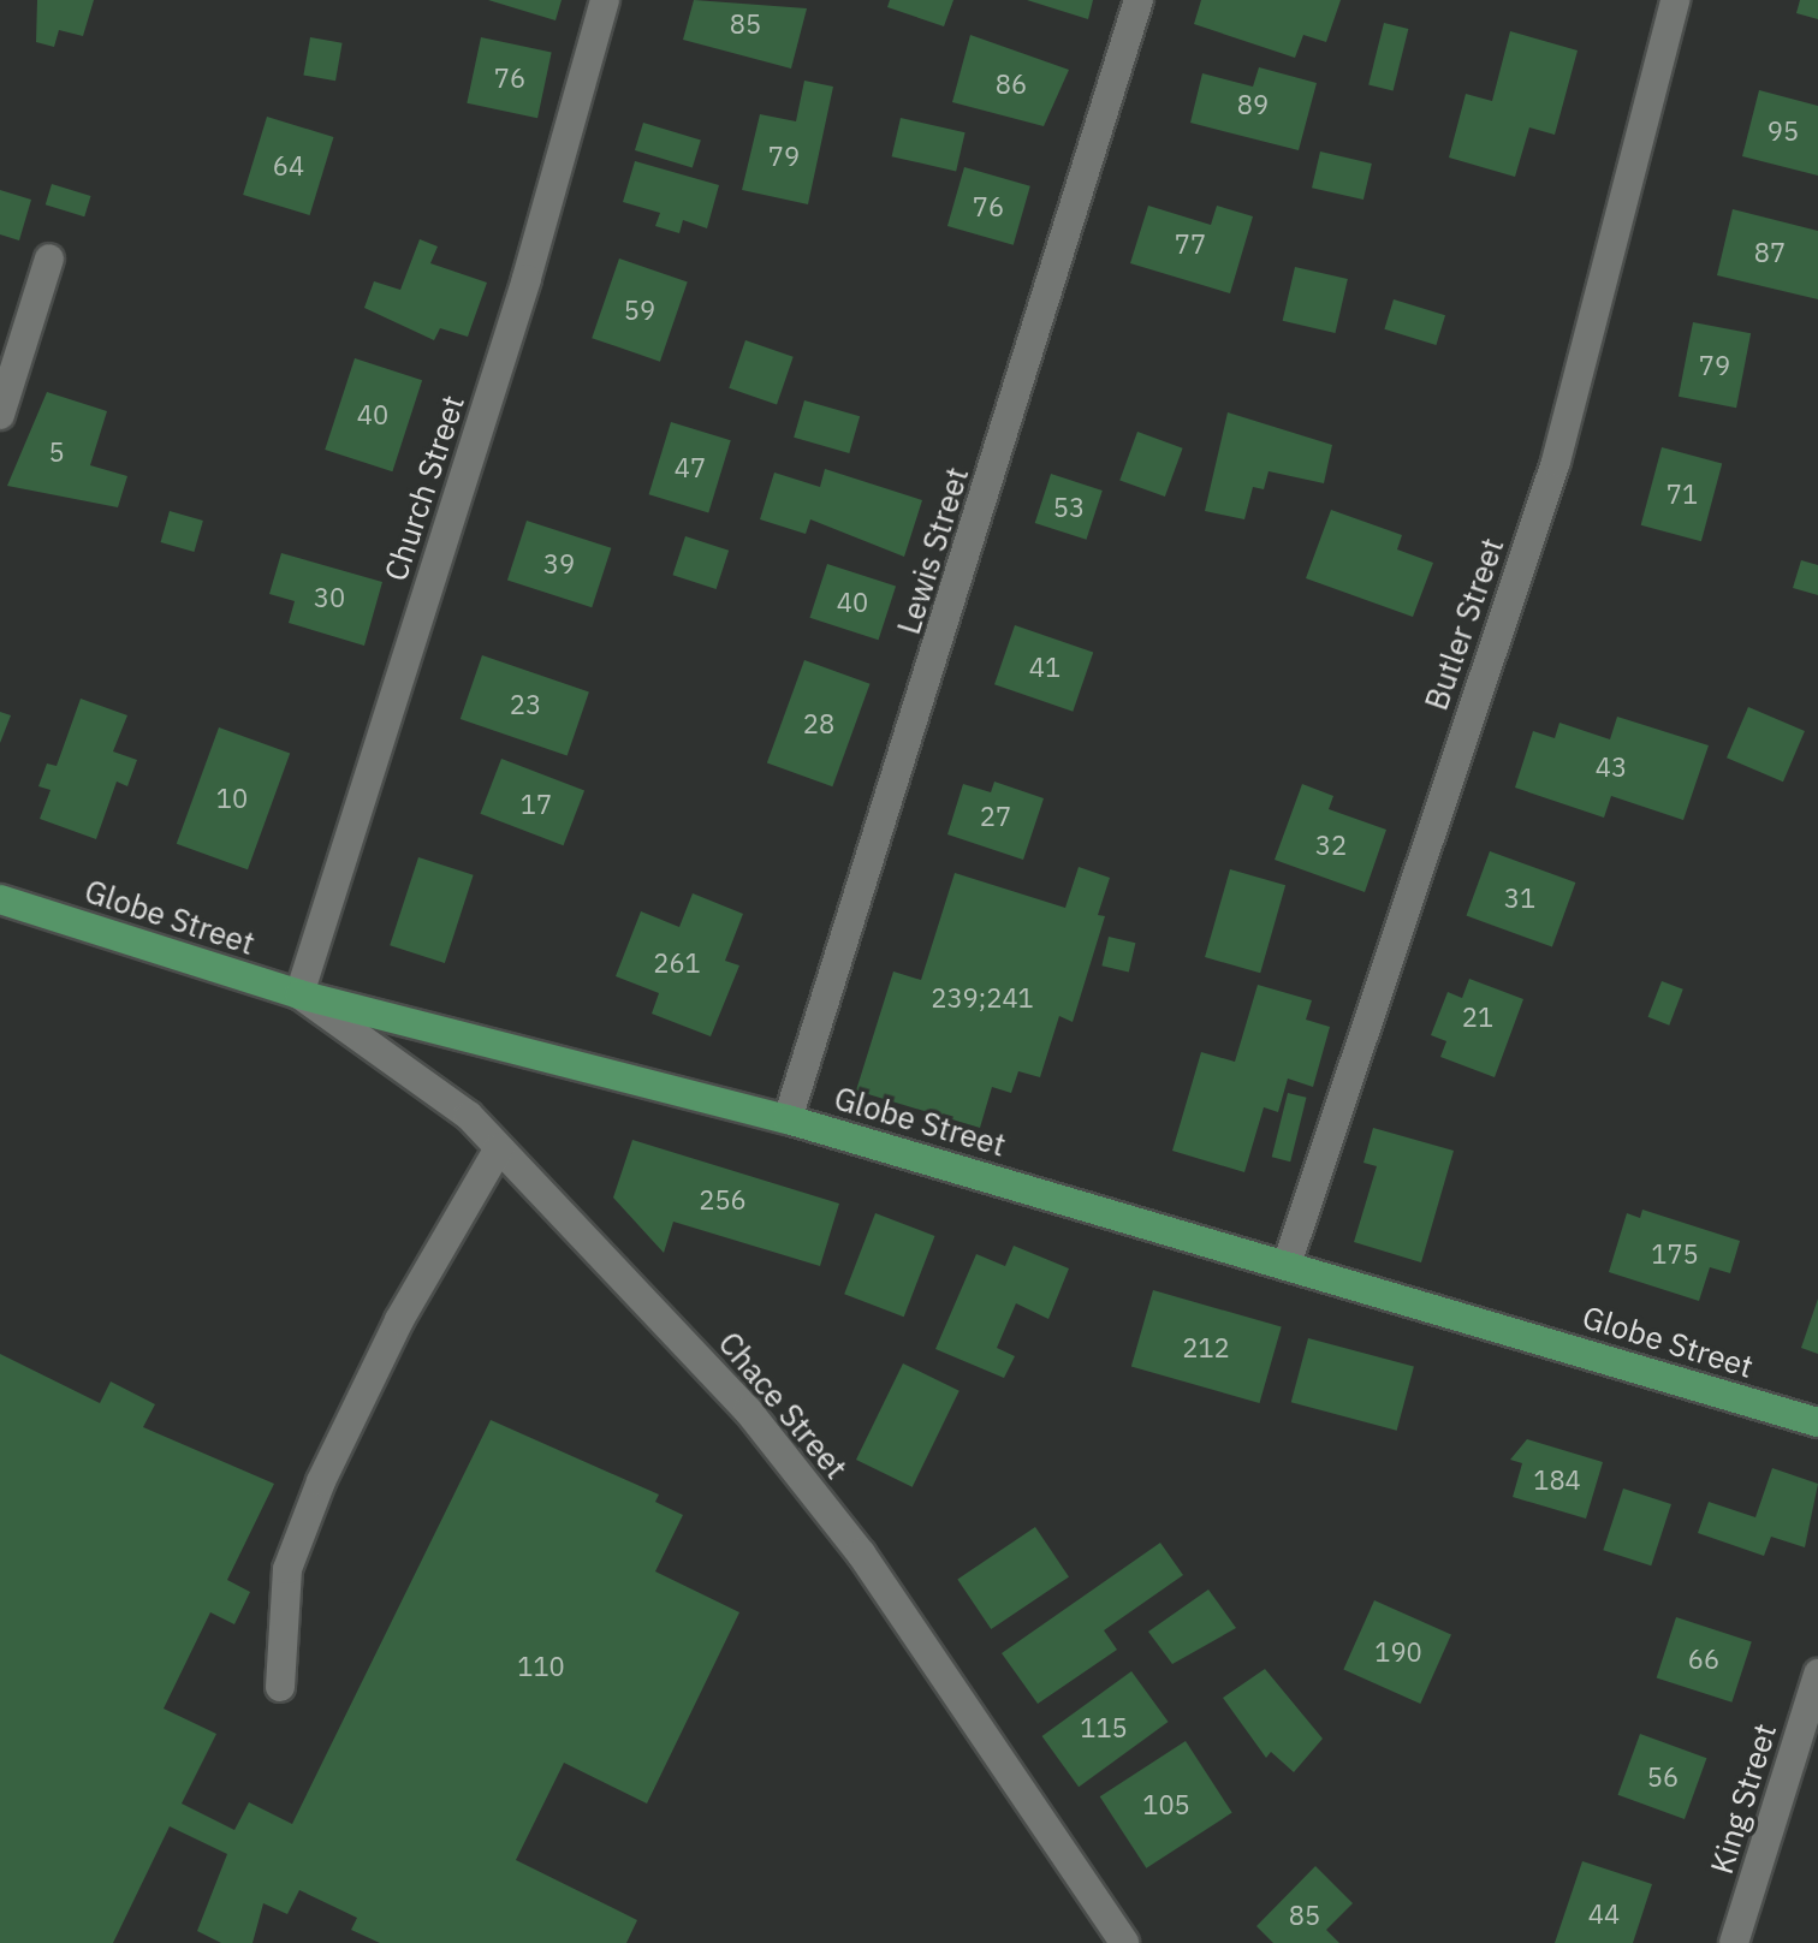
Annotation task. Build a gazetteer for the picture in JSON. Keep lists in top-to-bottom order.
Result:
{
  "streets": {
    "main road": ["Globe Street"],
    "street": [
      "Church Street",
      "Lewis Street",
      "Butler Street",
      "Chace Street",
      "King Street"
    ]
  },
  "crossings": [
    ["Church Street", "Globe Street"],
    ["Church Street", "Chace Street"],
    ["Lewis Street", "Globe Street"],
    ["Butler Street", "Globe Street"],
    ["Globe Street", "Chace Street"]
  ],
  "house_numbers": [
    "85",
    "76",
    "86",
    "89",
    "95",
    "79",
    "64",
    "76",
    "77",
    "87",
    "59",
    "79",
    "40",
    "5",
    "47",
    "71",
    "53",
    "39",
    "30",
    "40",
    "41",
    "23",
    "28",
    "43",
    "10",
    "17",
    "27",
    "32",
    "31",
    "261",
    "239;241",
    "21",
    "256",
    "175",
    "212",
    "184",
    "190",
    "66",
    "110",
    "115",
    "56",
    "105",
    "44",
    "85"
  ]
}
